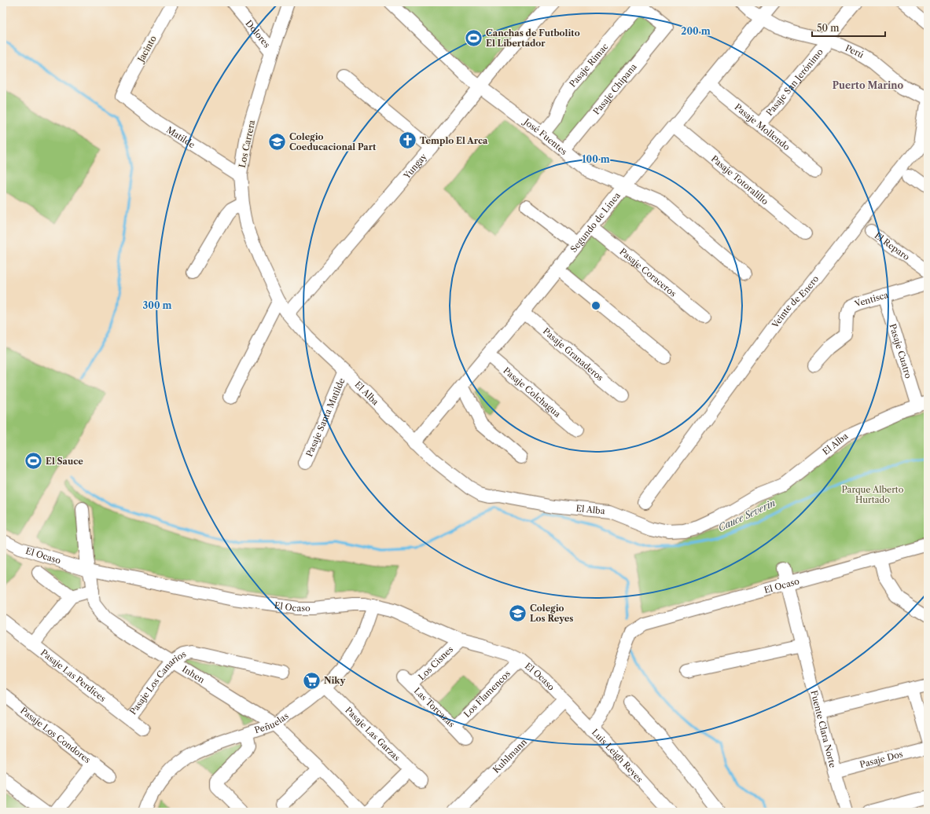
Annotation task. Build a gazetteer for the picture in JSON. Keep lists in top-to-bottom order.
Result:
{
  "streets": {
    "street": [
      "Dolores",
      "Jacinto",
      "Perú",
      "Pasaje Rimac",
      "Pasaje San Jerónimo",
      "Pasaje Chipana",
      "Pasaje Mollendo",
      "Matilde",
      "José Fuentes",
      "Los Carrera",
      "Yungay",
      "Pasaje Totoralillo",
      "Segundo de Línea",
      "El Reparo",
      "Pasaje Coraceros",
      "Ventisca",
      "Veinte de Enero",
      "Pasaje Cuatro",
      "Pasaje Granaderos",
      "Pasaje Colchagua",
      "El Alba",
      "Pasaje Santa Matilde",
      "El Ocaso",
      "Los Cisnes",
      "Inhen",
      "Pasaje Las Perdices",
      "Pasaje Los Canarios",
      "Los Flamencos",
      "Las Torcazas",
      "Peñuelas",
      "Fuente Clara Norte",
      "Pasaje Las Garzas",
      "Pasaje Los Condores",
      "Kuhlmann",
      "Luis Leigh Reyes",
      "Pasaje Dos"
    ]
  },
  "crossings": [
    ["Dolores", "Los Carrera"],
    ["Jacinto", "Matilde"],
    ["Perú", "Pasaje San Jerónimo"],
    ["Perú", "Segundo de Línea"],
    ["Perú", "Veinte de Enero"],
    ["Pasaje Rimac", "Pasaje Chipana"],
    ["Pasaje Rimac", "José Fuentes"],
    ["Pasaje San Jerónimo", "Pasaje Mollendo"],
    ["Pasaje Chipana", "José Fuentes"],
    ["Pasaje Mollendo", "Segundo de Línea"],
    ["Matilde", "Los Carrera"],
    ["José Fuentes", "Yungay"],
    ["José Fuentes", "Segundo de Línea"],
    ["Yungay", "El Alba"],
    ["Pasaje Totoralillo", "Segundo de Línea"],
    ["Segundo de Línea", "Pasaje Coraceros"],
    ["Segundo de Línea", "Pasaje Granaderos"],
    ["Segundo de Línea", "Pasaje Colchagua"],
    ["Segundo de Línea", "El Alba"],
    ["Ventisca", "Pasaje Cuatro"],
    ["Pasaje Cuatro", "El Alba"],
    ["El Alba", "Pasaje Santa Matilde"],
    ["El Ocaso", "Los Cisnes"],
    ["El Ocaso", "Inhen"],
    ["El Ocaso", "Los Flamencos"],
    ["El Ocaso", "Peñuelas"],
    ["El Ocaso", "Fuente Clara Norte"],
    ["El Ocaso", "Kuhlmann"],
    ["El Ocaso", "Luis Leigh Reyes"],
    ["Los Cisnes", "Las Torcazas"],
    ["Inhen", "Pasaje Los Canarios"],
    ["Inhen", "Peñuelas"],
    ["Pasaje Las Perdices", "Pasaje Los Canarios"],
    ["Los Flamencos", "Las Torcazas"],
    ["Peñuelas", "Pasaje Las Garzas"],
    ["Fuente Clara Norte", "Pasaje Dos"],
    ["Kuhlmann", "Luis Leigh Reyes"]
  ],
  "districts": ["Puerto Marino"],
  "water": ["Cauce Severin"],
  "parks": ["Parque Alberto Hurtado"],
  "places": {
    "sports": ["Canchas de Futbolito El Libertador", "El Sauce"],
    "church": ["Templo El Arca"],
    "school or university": ["Colegio Coeducacional Part", "Colegio Los Reyes"],
    "supermarket": ["Niky"]
  },
  "scale_bar": "50 m",
  "rings": ["200 m", "100 m", "300 m"]
}
